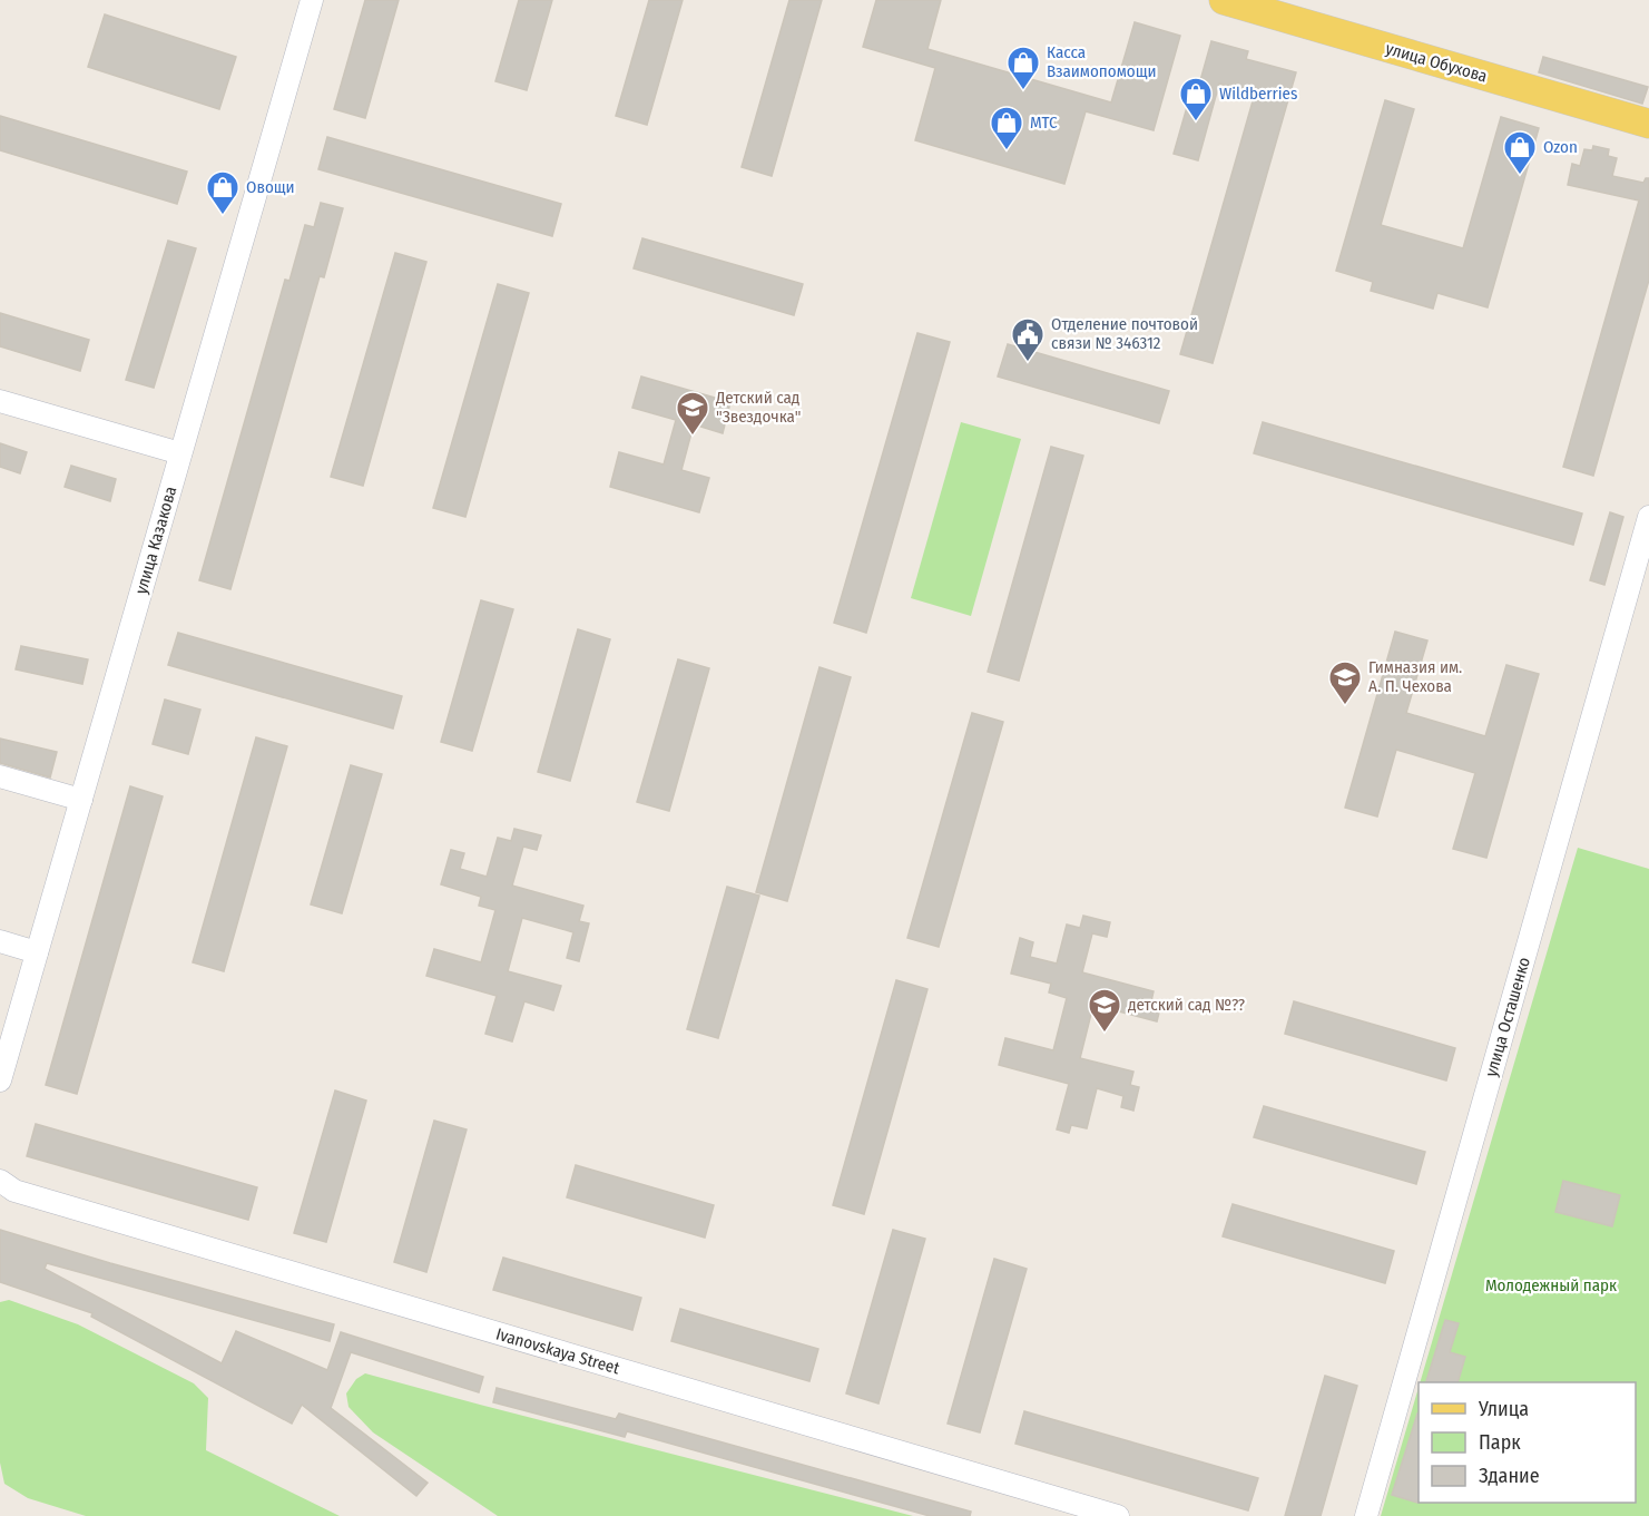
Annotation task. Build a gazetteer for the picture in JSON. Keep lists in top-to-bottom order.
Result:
{
  "streets": {
    "main road": ["улица Обухова"],
    "street": ["улица Казакова", "улица Осташенко", "Ivanovskaya Street"]
  },
  "parks": ["Молодежный парк"],
  "places": {
    "shop": [
      "Касса Взаимопомощи",
      "Wildberries",
      "МТС",
      "Ozon",
      "Овощи"
    ],
    "public building": ["Отделение почтовой связи № 346312"],
    "school or university": ["Детский сад \"Звездочка\"", "Гимназия им. А. П. Чехова", "детский сад №??"]
  },
  "legend": ["Улица", "Парк", "Здание"]
}
